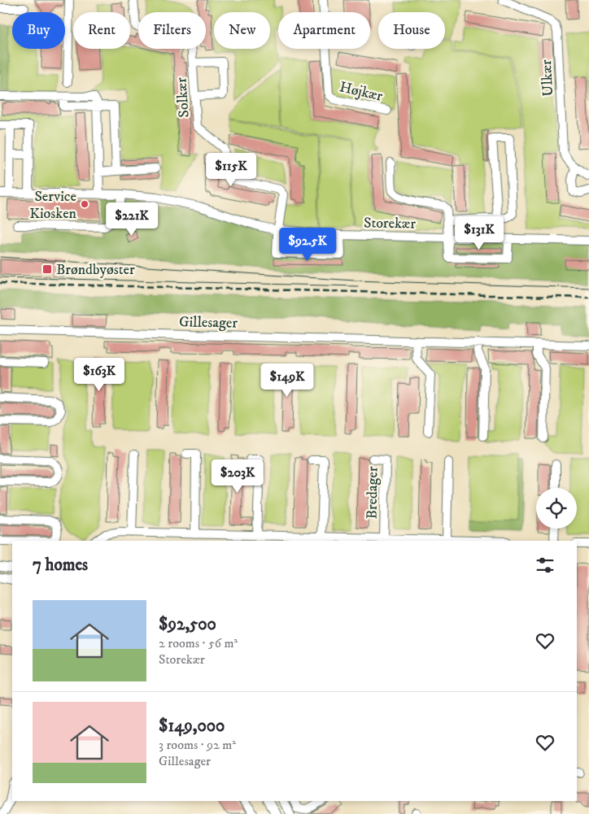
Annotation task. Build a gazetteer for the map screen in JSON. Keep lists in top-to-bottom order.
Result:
{
  "streets": {
    "street": [
      "Ulkær",
      "Højkær",
      "Solkær",
      "Storekær",
      "Gillesager",
      "Bredager"
    ]
  },
  "crossings": [
    ["Solkær", "Storekær"]
  ],
  "places": {
    "other": ["Service Kiosken"],
    "transit": ["Brøndbyøster"]
  },
  "page": {
    "chip": [
      "Buy",
      "Rent",
      "Filters",
      "New",
      "Apartment",
      "House"
    ],
    "price": [
      "$115K",
      "$221K",
      "$131K",
      "$92.5K",
      "$163K",
      "$149K",
      "$203K"
    ],
    "heading": "7 homes",
    "list": [
      {
        "name": "$92,500",
        "note": "2 rooms · 56 m² · Storekær"
      },
      {
        "name": "$149,000",
        "note": "3 rooms · 92 m² · Gillesager"
      }
    ]
  }
}
